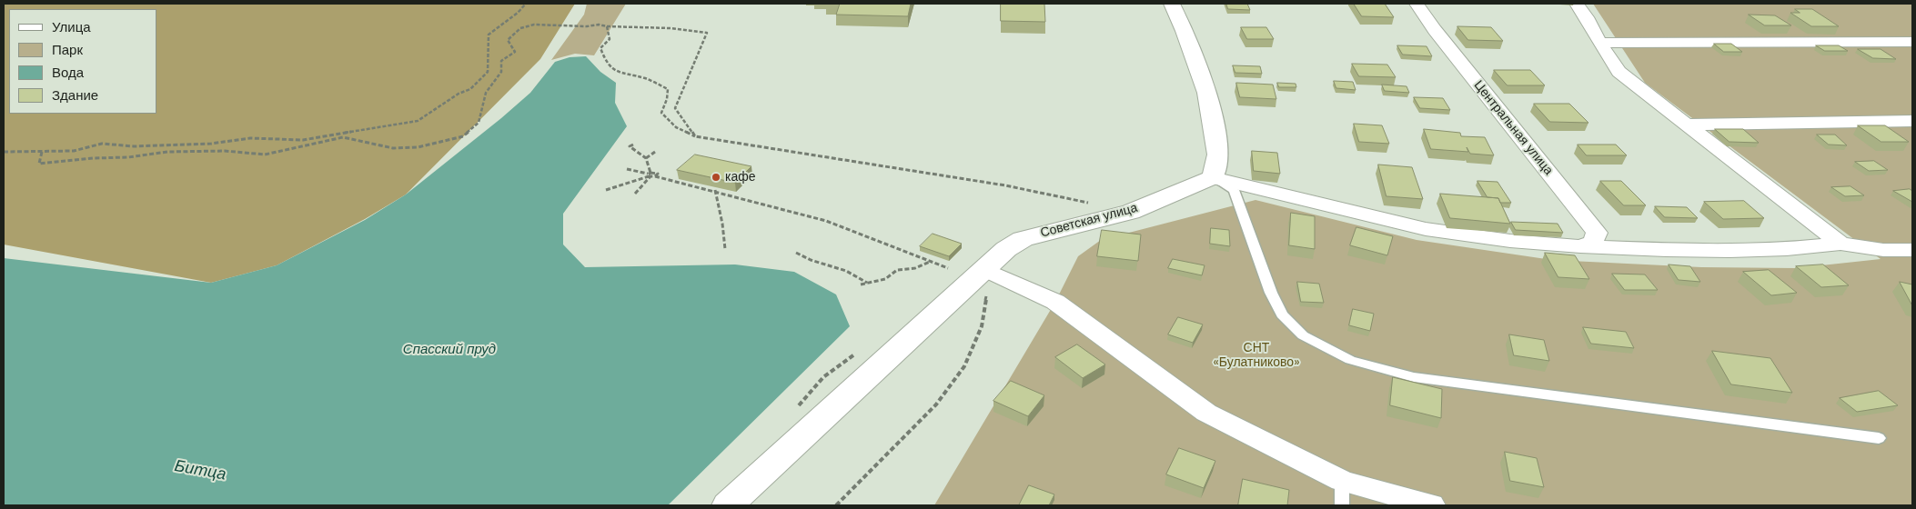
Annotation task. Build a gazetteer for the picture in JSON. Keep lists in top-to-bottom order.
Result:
{
  "streets": {
    "street": ["Центральная улица", "Советская улица"]
  },
  "water": ["Спасский пруд", "Битца"],
  "parks": ["СНТ «Булатниково»"],
  "places": ["кафе"],
  "legend": [
    "Улица",
    "Парк",
    "Вода",
    "Здание"
  ]
}
